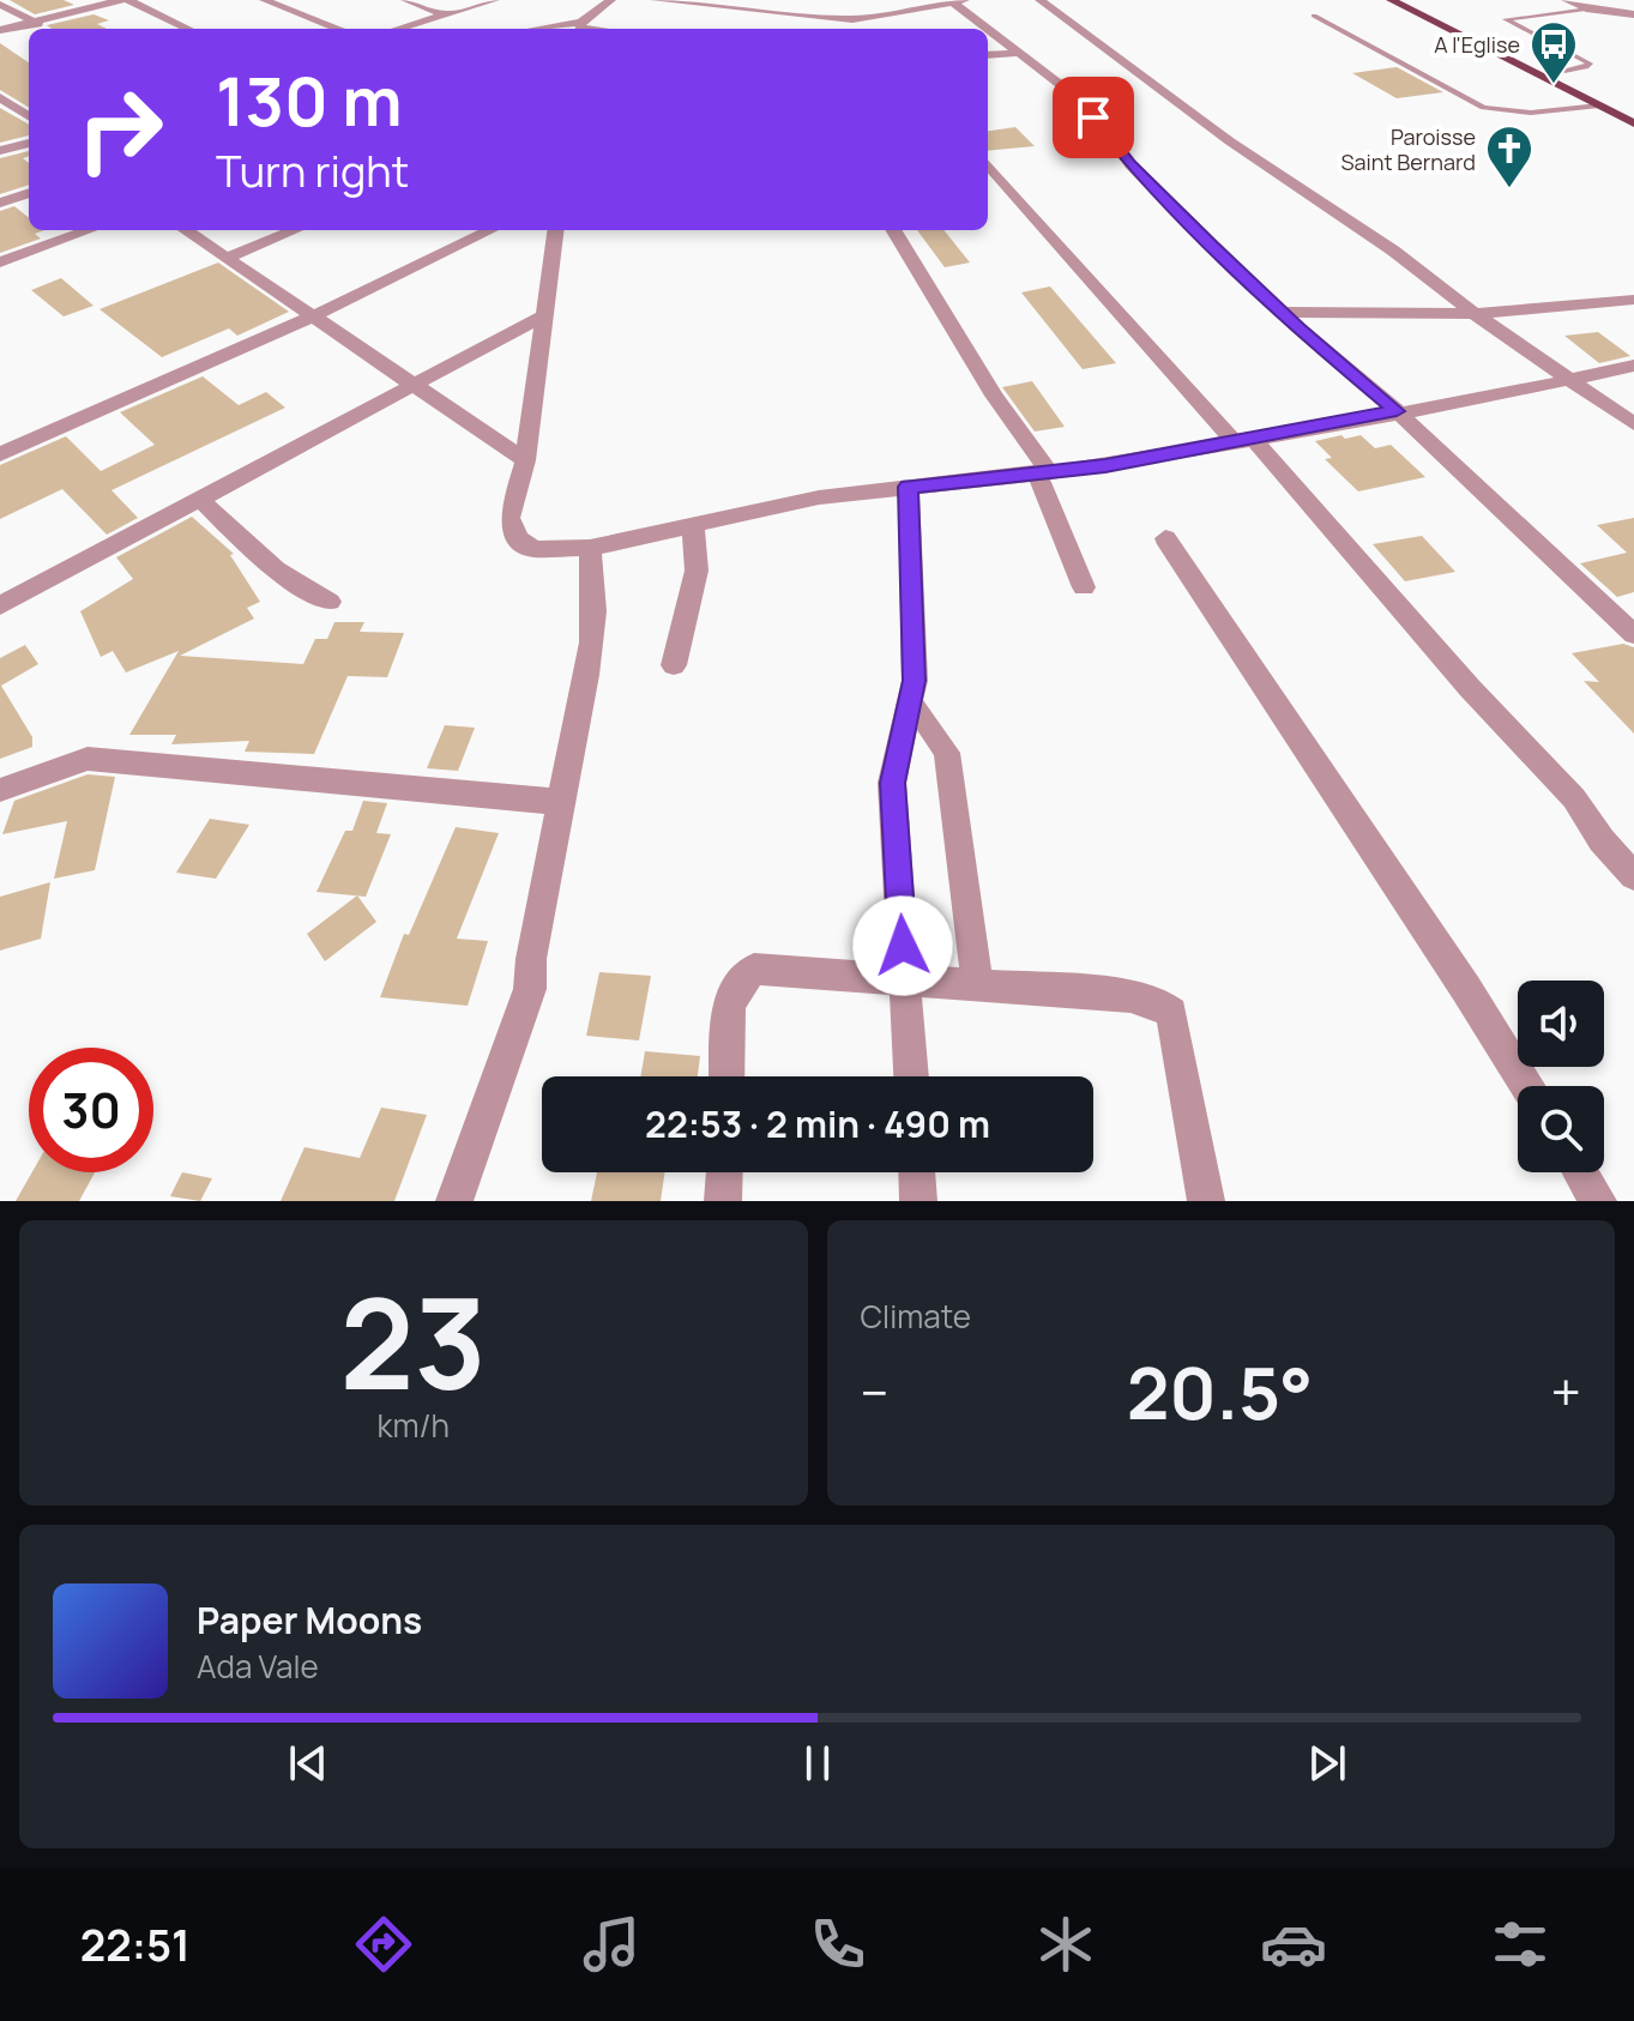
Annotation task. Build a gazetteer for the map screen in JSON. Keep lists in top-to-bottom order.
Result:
{
  "places": {
    "bus stop": ["A l'Eglise"],
    "church": ["Paroisse Saint Bernard"]
  },
  "page": {
    "turn": ["130 m", "Turn right"],
    "limit": "30",
    "trip": "22:53 · 2 min · 490 m",
    "tile": [
      ["23", "km/h"],
      "Climate"
    ],
    "heat": ["−", "20.5°", "+"],
    "song": ["Paper Moons", "Ada Vale"],
    "tabs": "22:51"
  }
}
